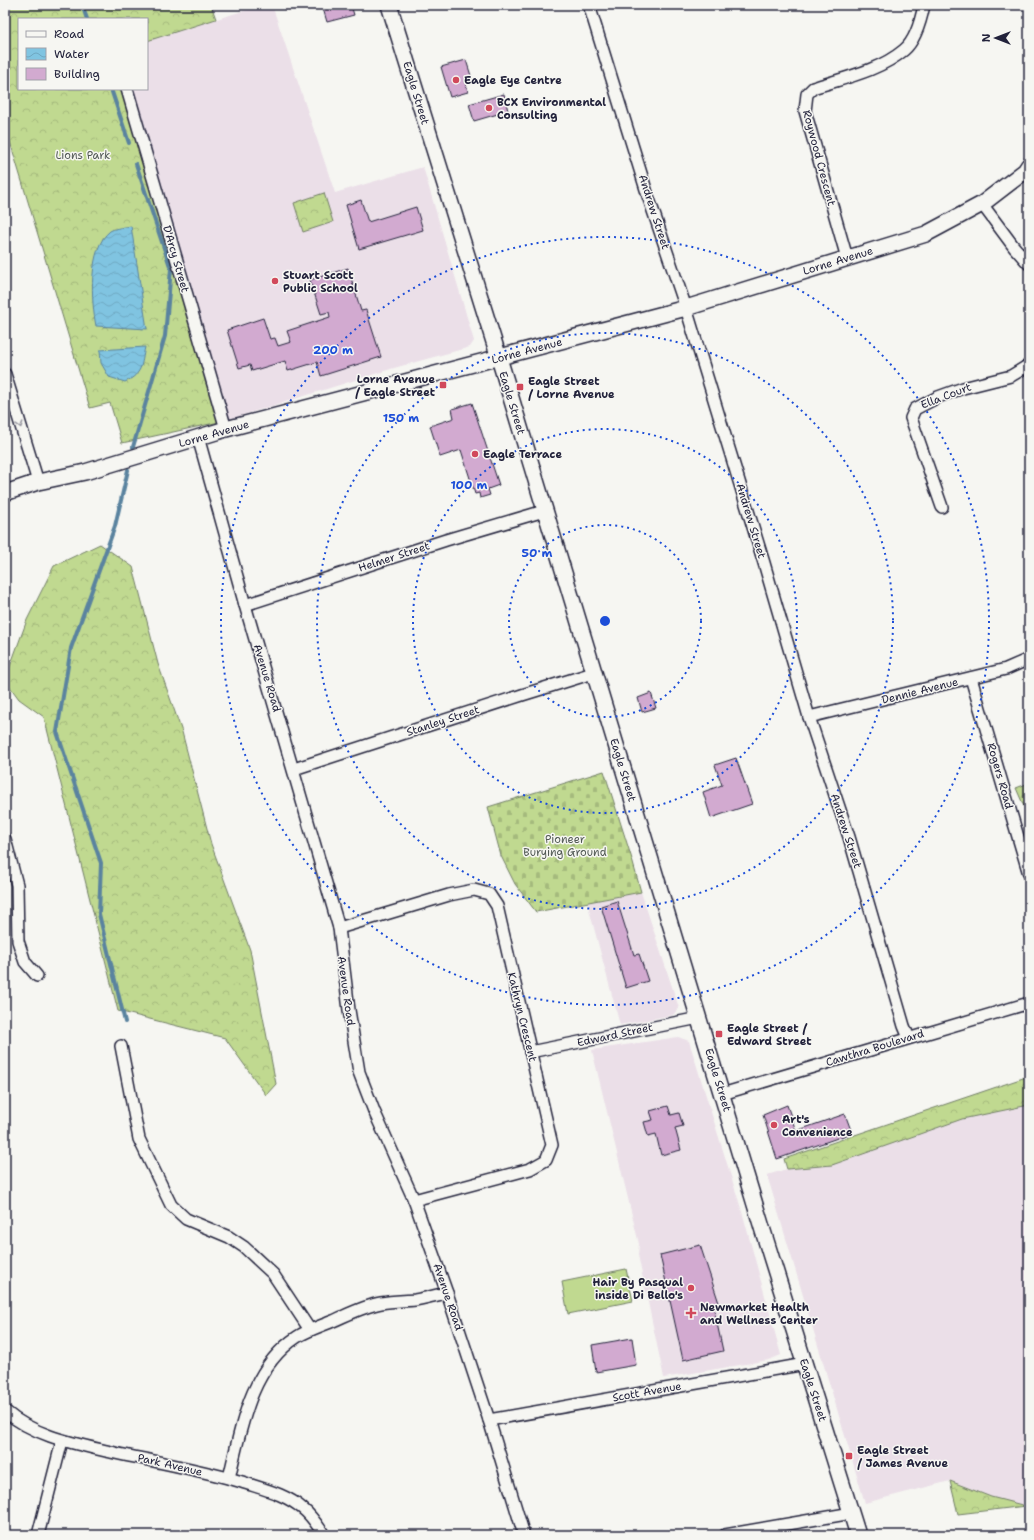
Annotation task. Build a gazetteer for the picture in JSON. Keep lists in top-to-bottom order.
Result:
{
  "streets": {
    "main road": ["Eagle Street", "Lorne Avenue"],
    "street": [
      "Roywood Crescent",
      "Andrew Street",
      "D'Arcy Street",
      "Ella Court",
      "Helmer Street",
      "Avenue Road",
      "Dennie Avenue",
      "Stanley Street",
      "Rogers Road",
      "Kathryn Crescent",
      "Edward Street",
      "Cawthra Boulevard",
      "Scott Avenue",
      "Park Avenue"
    ]
  },
  "crossings": [
    ["Eagle Street", "Lorne Avenue"],
    ["Eagle Street", "Helmer Street"],
    ["Eagle Street", "Stanley Street"],
    ["Eagle Street", "Edward Street"],
    ["Eagle Street", "Cawthra Boulevard"],
    ["Eagle Street", "Scott Avenue"],
    ["Roywood Crescent", "Lorne Avenue"],
    ["Andrew Street", "Lorne Avenue"],
    ["Andrew Street", "Dennie Avenue"],
    ["Andrew Street", "Cawthra Boulevard"],
    ["D'Arcy Street", "Lorne Avenue"],
    ["Lorne Avenue", "Avenue Road"],
    ["Helmer Street", "Avenue Road"],
    ["Avenue Road", "Stanley Street"],
    ["Avenue Road", "Kathryn Crescent"],
    ["Avenue Road", "Scott Avenue"],
    ["Dennie Avenue", "Rogers Road"],
    ["Kathryn Crescent", "Edward Street"]
  ],
  "parks": ["Lions Park", "Pioneer Burying Ground"],
  "places": {
    "other": [
      "Eagle Eye Centre",
      "BCX Environmental Consulting",
      "Stuart Scott Public School",
      "Eagle Terrace",
      "Art's Convenience",
      "Hair By Pasqual inside Di Bello's"
    ],
    "transit": [
      "Lorne Avenue / Eagle Street",
      "Eagle Street / Lorne Avenue",
      "Eagle Street / Edward Street",
      "Eagle Street / James Avenue"
    ],
    "health": ["Newmarket Health and Wellness Center"]
  },
  "legend": ["Road", "Water", "Building"],
  "north": "left",
  "rings": [
    "200 m",
    "150 m",
    "100 m",
    "50 m"
  ]
}
